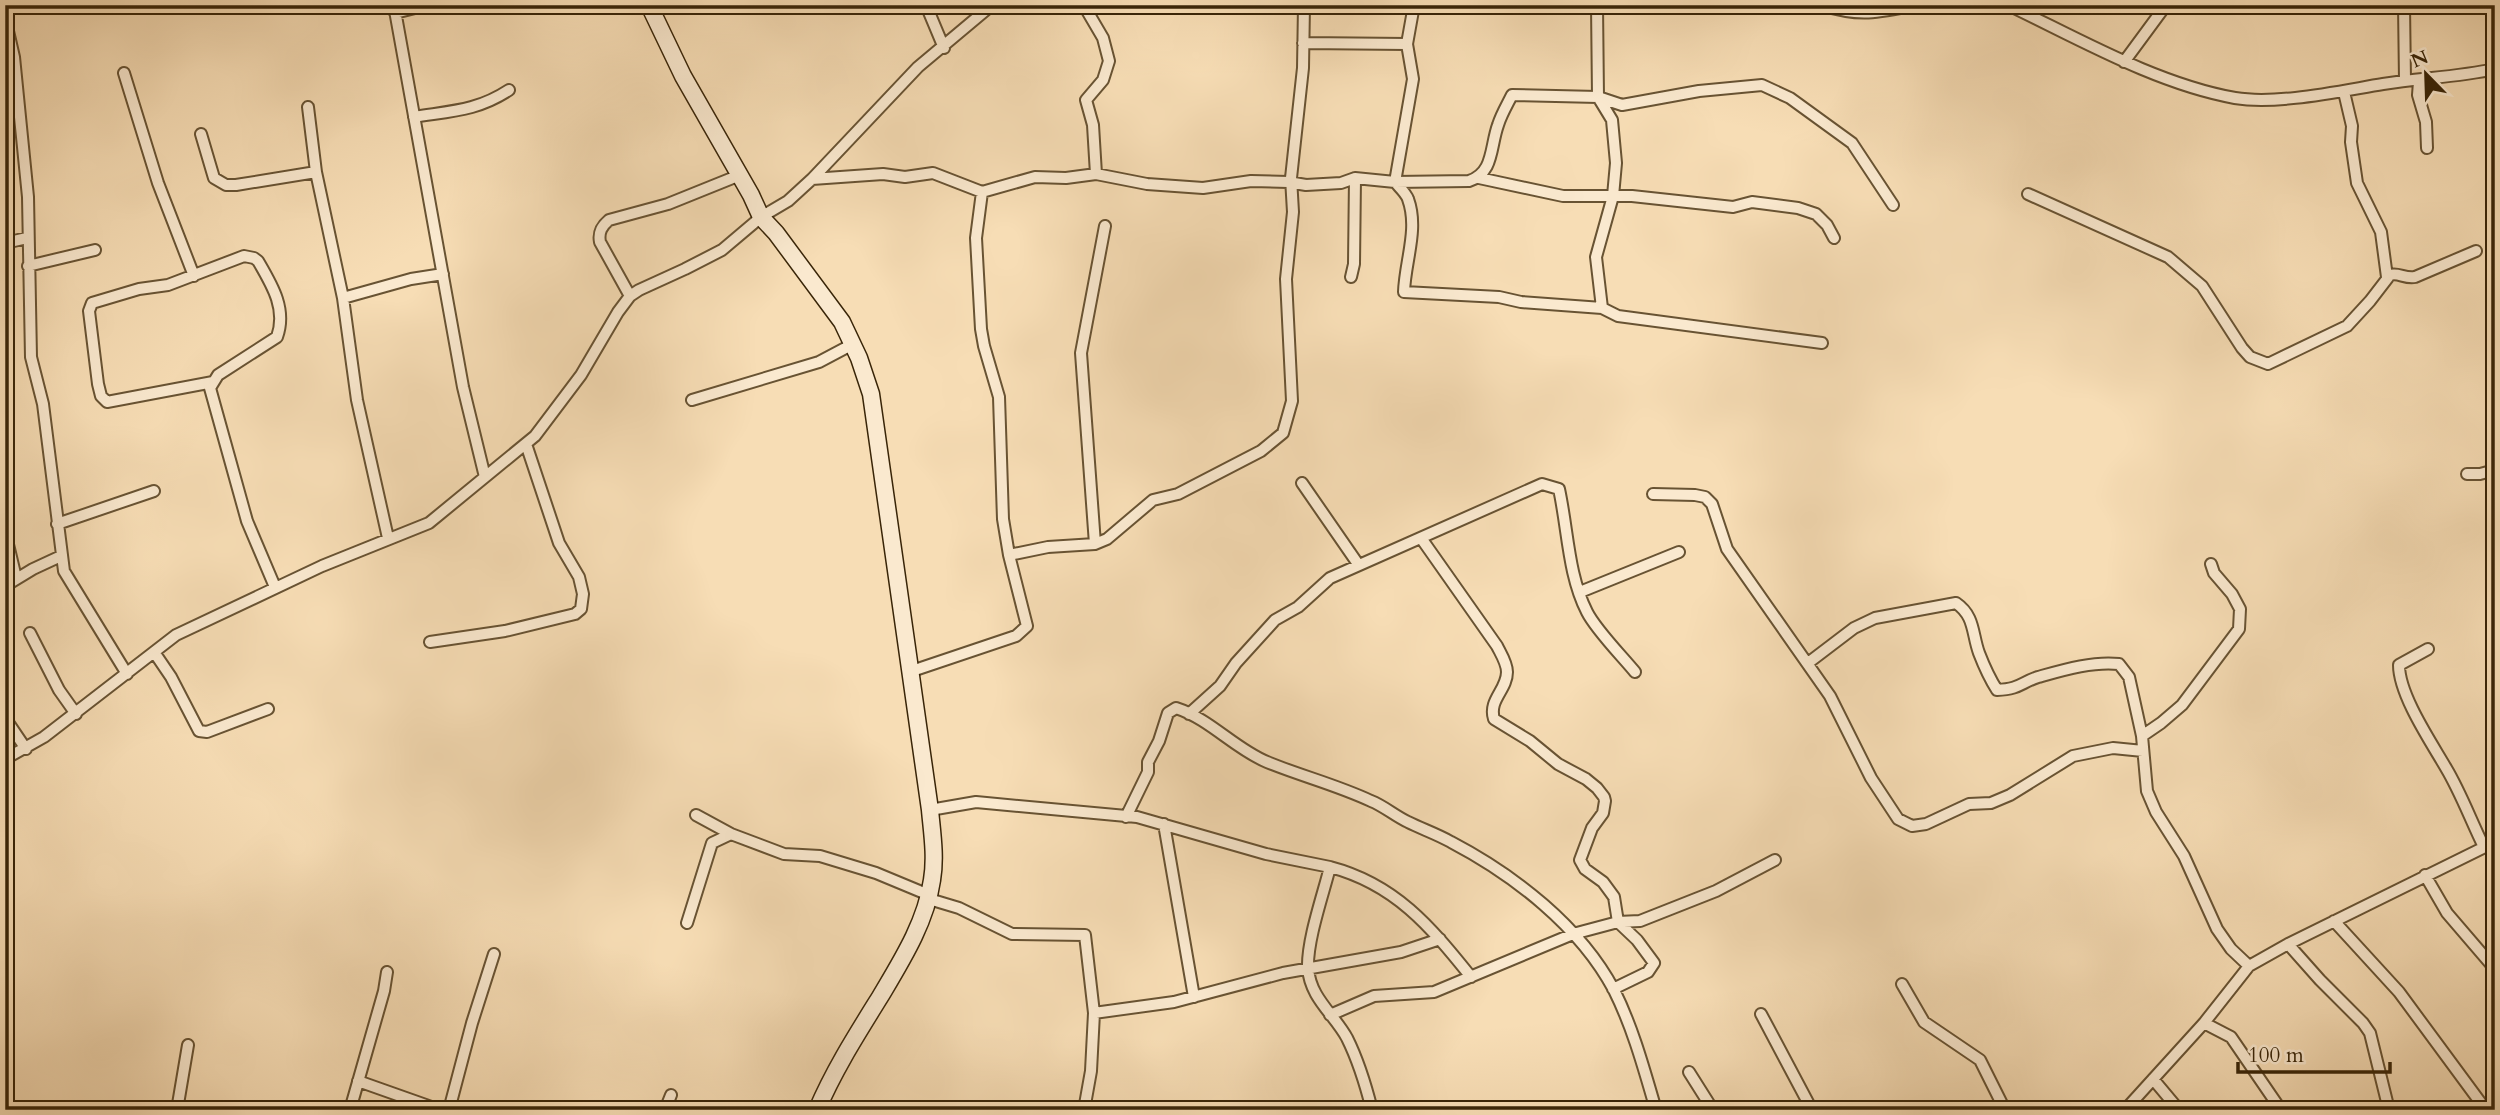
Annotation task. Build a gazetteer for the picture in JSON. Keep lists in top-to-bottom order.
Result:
{
  "scale_bar": "100 m",
  "north": "top left"
}
